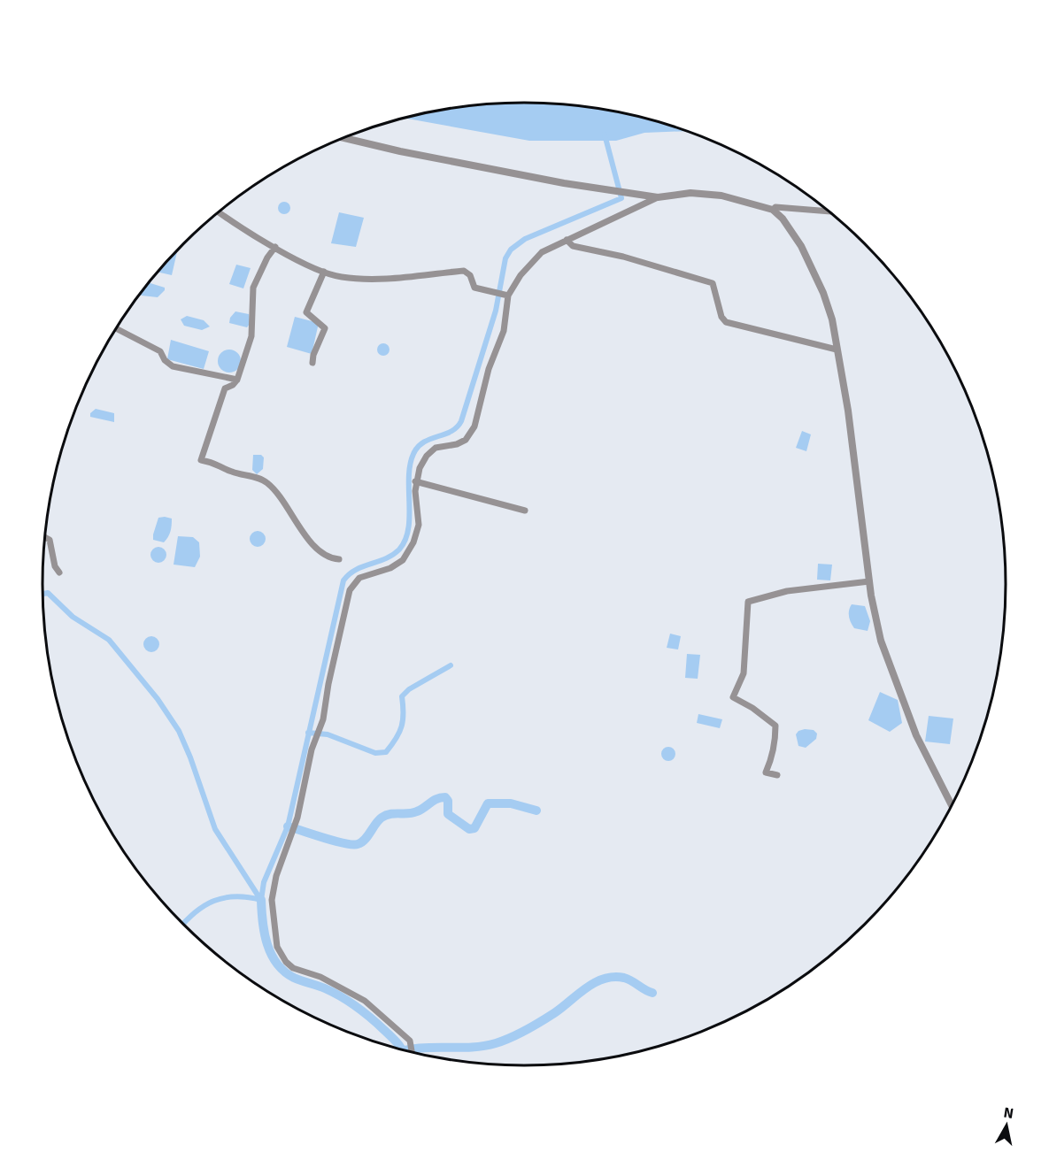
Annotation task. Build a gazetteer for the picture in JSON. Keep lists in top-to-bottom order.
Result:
{
  "north": "top"
}
